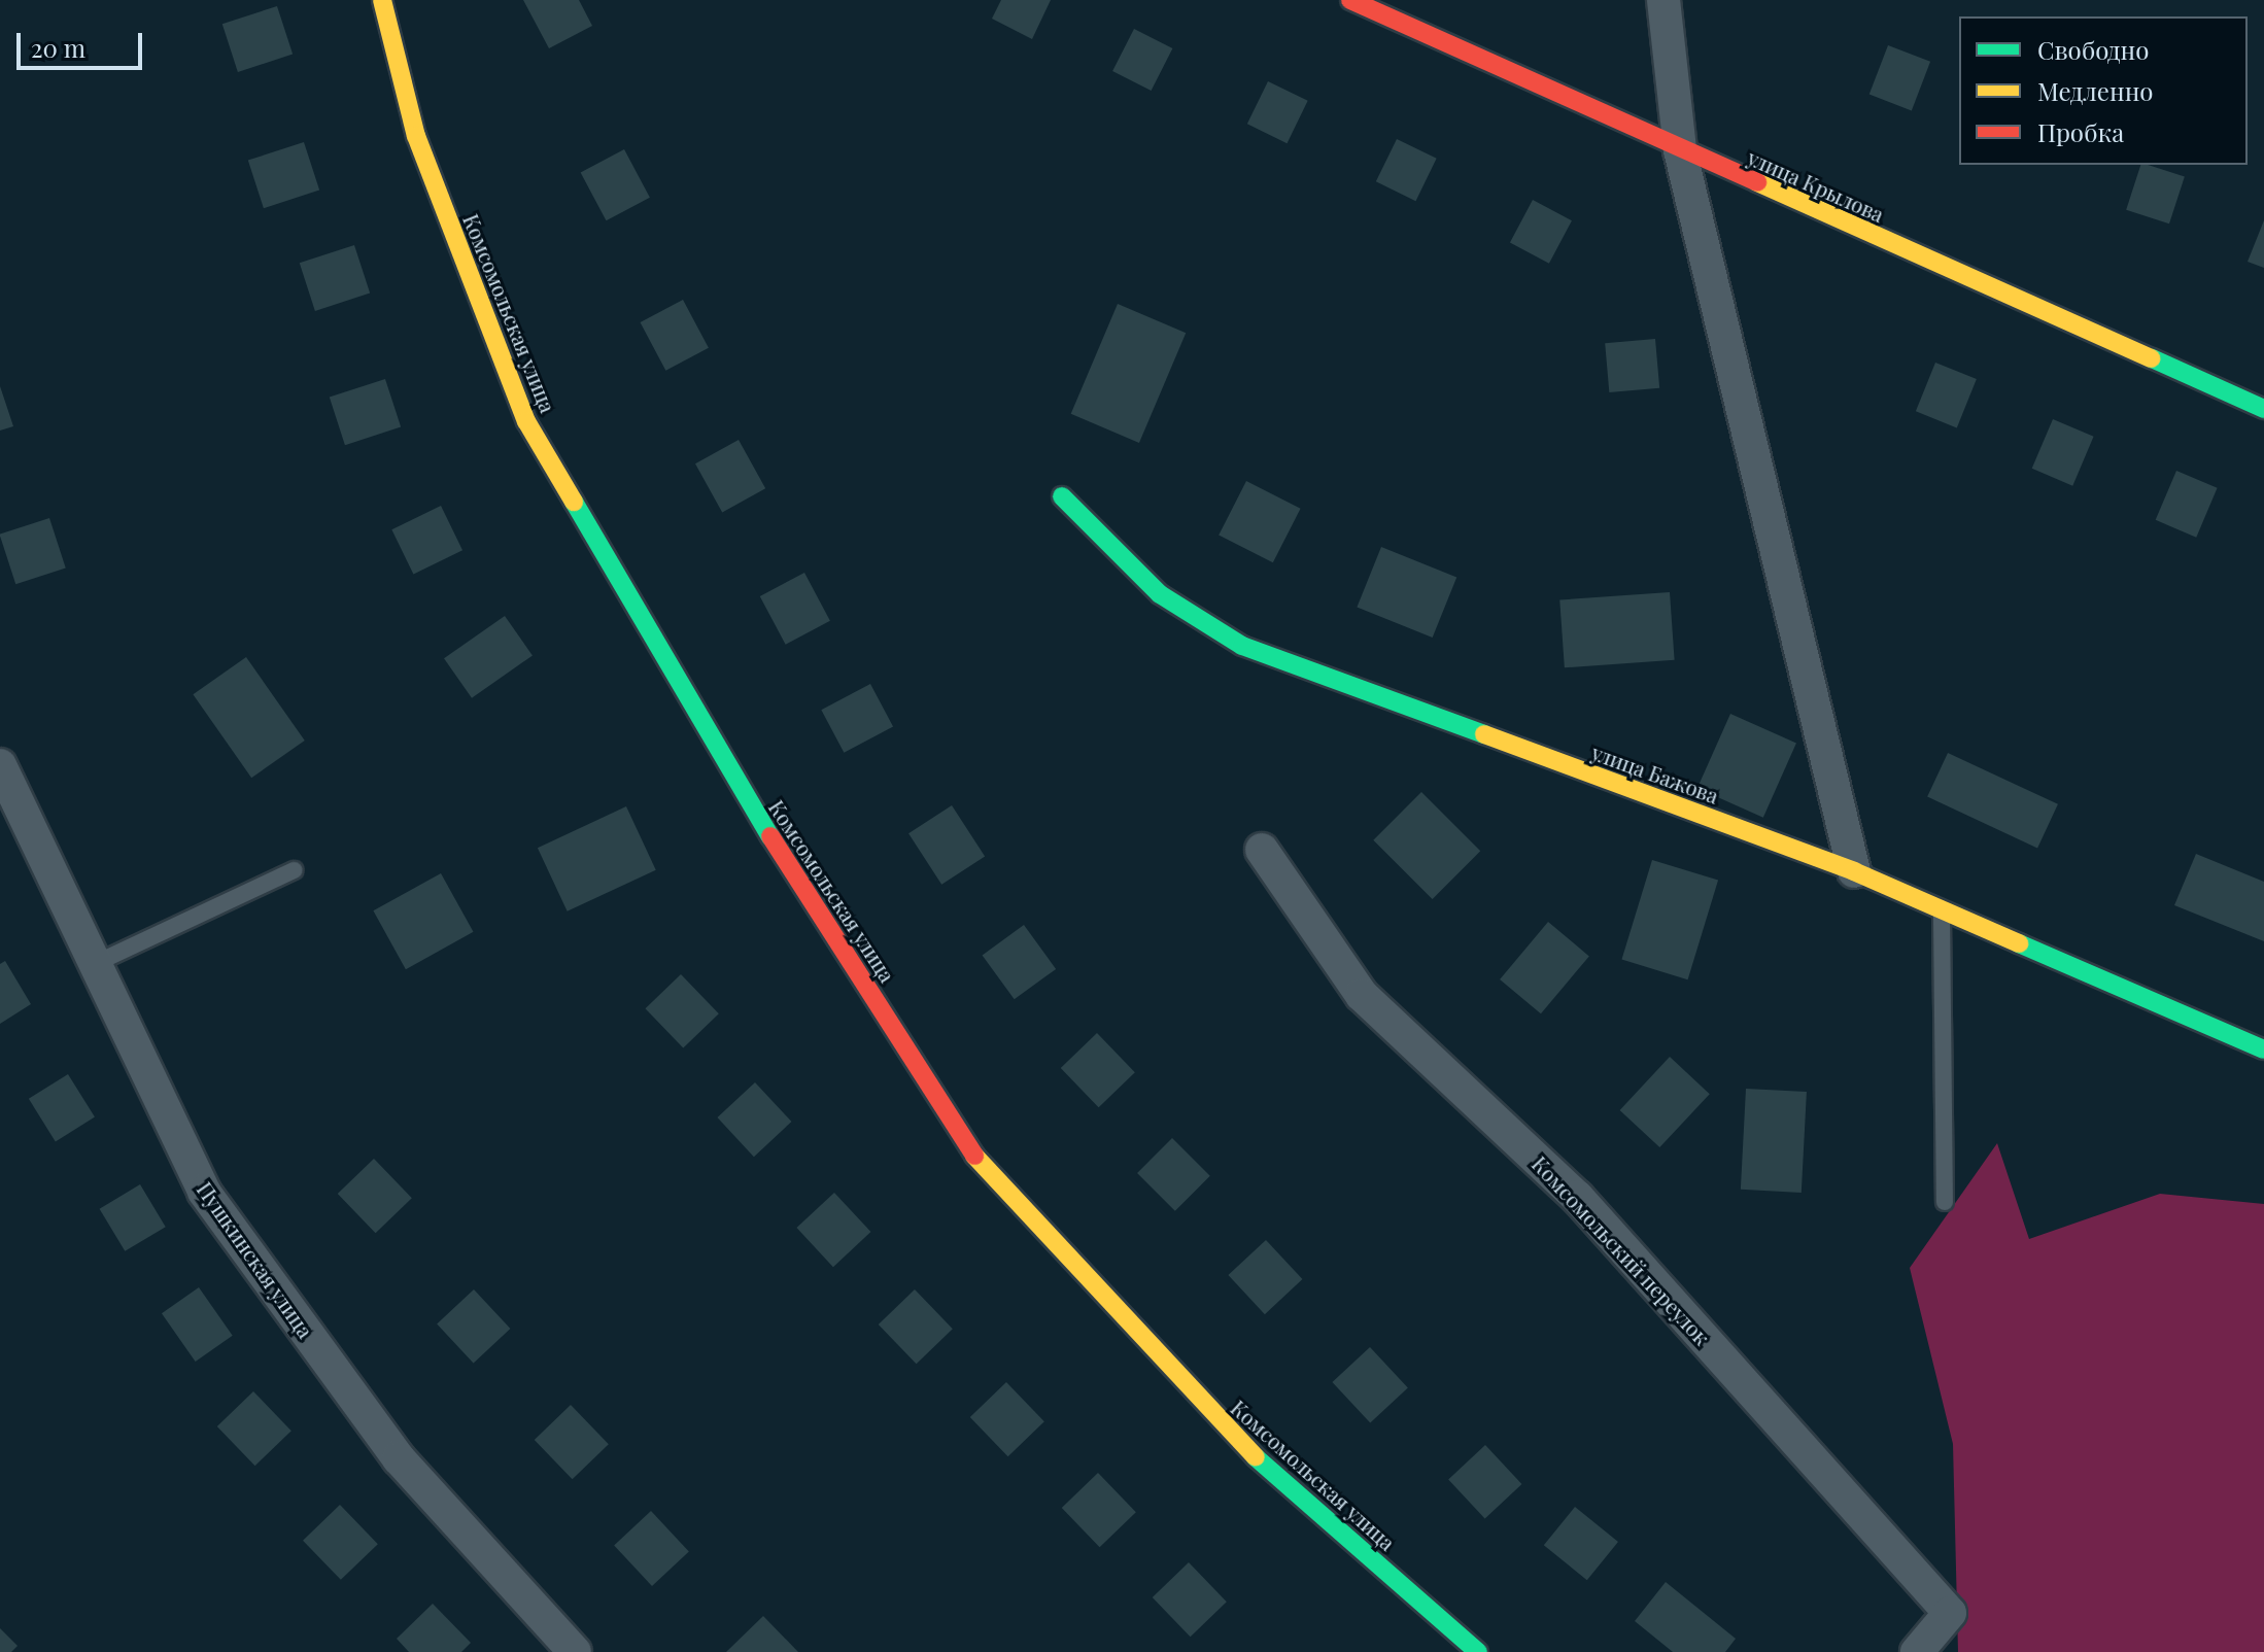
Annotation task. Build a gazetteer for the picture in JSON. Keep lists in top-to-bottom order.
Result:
{
  "streets": {
    "street": [
      "улица Крылова",
      "Комсомольская улица",
      "улица Бажова",
      "Комсомольский переулок",
      "Пушкинская улица"
    ]
  },
  "legend": ["Свободно", "Медленно", "Пробка"],
  "scale_bar": "20 m"
}
